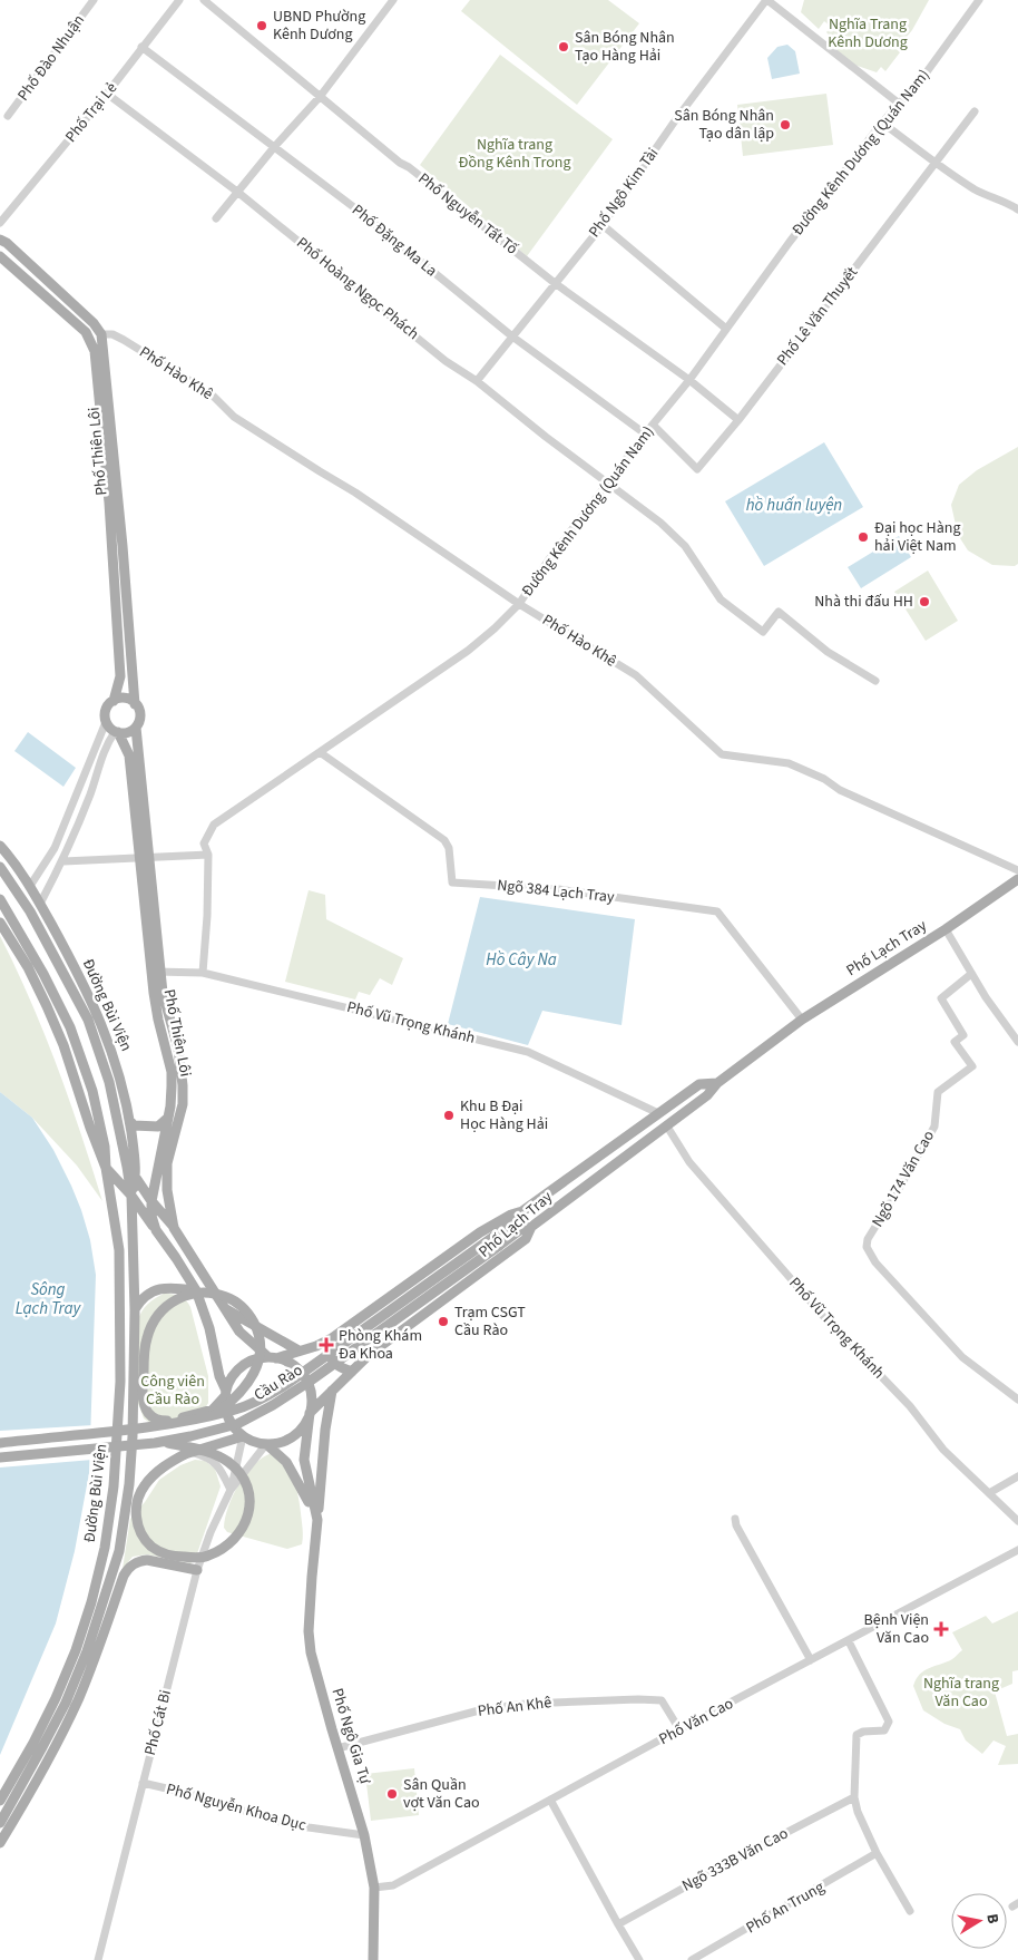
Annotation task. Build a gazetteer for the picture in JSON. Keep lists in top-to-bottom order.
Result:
{
  "streets": {
    "main road": [
      "Phố Thiên Lôi",
      "Phố Lạch Tray",
      "Đường Bùi Viện",
      "Cầu Rào",
      "Phố Ngô Gia Tự"
    ],
    "street": [
      "Phố Đào Nhuận",
      "Phố Trại Lẻ",
      "Đường Kênh Dương (Quán Nam)",
      "Phố Ngô Kim Tài",
      "Phố Nguyễn Tất Tố",
      "Phố Đặng Ma La",
      "Phố Hoàng Ngọc Phách",
      "Phố Lê Văn Thuyết",
      "Phố Hào Khê",
      "Ngõ 384 Lạch Tray",
      "Phố Vũ Trọng Khánh",
      "Ngõ 174 Văn Cao",
      "Phố An Khê",
      "Phố Văn Cao",
      "Phố Cát Bi",
      "Phố Nguyễn Khoa Dục",
      "Ngõ 333B Văn Cao",
      "Phố An Trung"
    ]
  },
  "crossings": [
    ["Phố Trại Lẻ", "Phố Đặng Ma La"],
    ["Phố Trại Lẻ", "Phố Hoàng Ngọc Phách"],
    ["Đường Kênh Dương (Quán Nam)", "Phố Nguyễn Tất Tố"],
    ["Đường Kênh Dương (Quán Nam)", "Phố Đặng Ma La"],
    ["Đường Kênh Dương (Quán Nam)", "Phố Hoàng Ngọc Phách"],
    ["Đường Kênh Dương (Quán Nam)", "Phố Lê Văn Thuyết"],
    ["Đường Kênh Dương (Quán Nam)", "Phố Hào Khê"],
    ["Đường Kênh Dương (Quán Nam)", "Ngõ 384 Lạch Tray"],
    ["Đường Kênh Dương (Quán Nam)", "Phố Vũ Trọng Khánh"],
    ["Phố Ngô Kim Tài", "Phố Nguyễn Tất Tố"],
    ["Phố Ngô Kim Tài", "Phố Đặng Ma La"],
    ["Phố Ngô Kim Tài", "Phố Hoàng Ngọc Phách"],
    ["Phố Nguyễn Tất Tố", "Phố Lê Văn Thuyết"],
    ["Phố Hào Khê", "Phố Thiên Lôi"],
    ["Phố Thiên Lôi", "Phố Lạch Tray"],
    ["Phố Thiên Lôi", "Phố Vũ Trọng Khánh"],
    ["Phố Thiên Lôi", "Phố Cát Bi"],
    ["Phố Thiên Lôi", "Phố Ngô Gia Tự"],
    ["Ngõ 384 Lạch Tray", "Phố Lạch Tray"],
    ["Phố Lạch Tray", "Phố Vũ Trọng Khánh"],
    ["Phố Lạch Tray", "Cầu Rào"],
    ["Phố Lạch Tray", "Phố Cát Bi"],
    ["Phố Lạch Tray", "Phố Ngô Gia Tự"],
    ["Đường Bùi Viện", "Phố Cát Bi"],
    ["Phố An Khê", "Phố Văn Cao"],
    ["Phố An Khê", "Phố Ngô Gia Tự"],
    ["Phố Văn Cao", "Phố Ngô Gia Tự"],
    ["Phố Cát Bi", "Phố Ngô Gia Tự"],
    ["Phố Cát Bi", "Phố Nguyễn Khoa Dục"],
    ["Phố Ngô Gia Tự", "Phố Nguyễn Khoa Dục"]
  ],
  "water": ["hồ huấn luyện", "Hồ Cây Na", "Sông Lạch Tray"],
  "parks": [
    "Nghĩa Trang Kênh Dương",
    "Nghĩa trang Đồng Kênh Trong",
    "Công viên Cầu Rào",
    "Nghĩa trang Văn Cao"
  ],
  "places": {
    "other": [
      "UBND Phường Kênh Dương",
      "Sân Bóng Nhân Tạo Hàng Hải",
      "Sân Bóng Nhân Tạo dân lập",
      "Đại học Hàng hải Việt Nam",
      "Nhà thi đấu HH",
      "Khu B Đại Học Hàng Hải",
      "Trạm CSGT Cầu Rào",
      "Sân Quần vợt Văn Cao"
    ],
    "health": ["Phòng Khám Đa Khoa", "Bệnh Viện Văn Cao"]
  },
  "north": "right"
}
